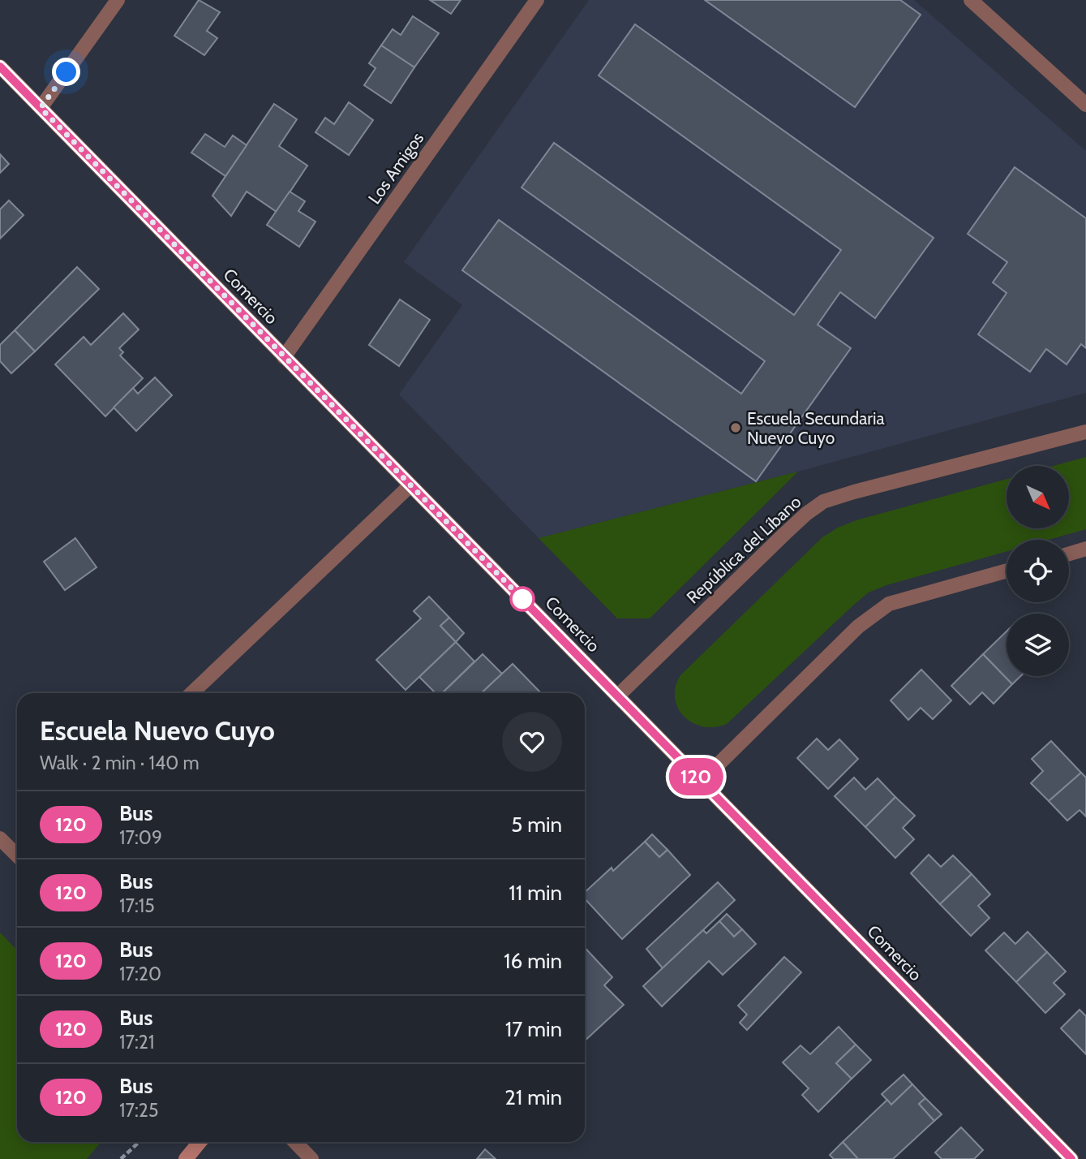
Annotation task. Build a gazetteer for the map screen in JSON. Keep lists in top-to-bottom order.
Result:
{
  "streets": {
    "street": ["Los Amigos", "Comercio", "República del Líbano"]
  },
  "crossings": [
    ["Los Amigos", "Comercio"],
    ["Comercio", "República del Líbano"]
  ],
  "places": ["Escuela Secundaria Nuevo Cuyo"],
  "lines": ["bus line 120"],
  "north": "bottom right",
  "page": {
    "on_map": "120",
    "heading": ["Escuela Nuevo Cuyo", "Walk · 2 min · 140 m"],
    "list": [
      {
        "mark": "120",
        "name": "Bus",
        "note": "17:09",
        "value": "5 min"
      },
      {
        "mark": "120",
        "name": "Bus",
        "note": "17:15",
        "value": "11 min"
      },
      {
        "mark": "120",
        "name": "Bus",
        "note": "17:20",
        "value": "16 min"
      },
      {
        "mark": "120",
        "name": "Bus",
        "note": "17:21",
        "value": "17 min"
      },
      {
        "mark": "120",
        "name": "Bus",
        "note": "17:25",
        "value": "21 min"
      }
    ]
  }
}
